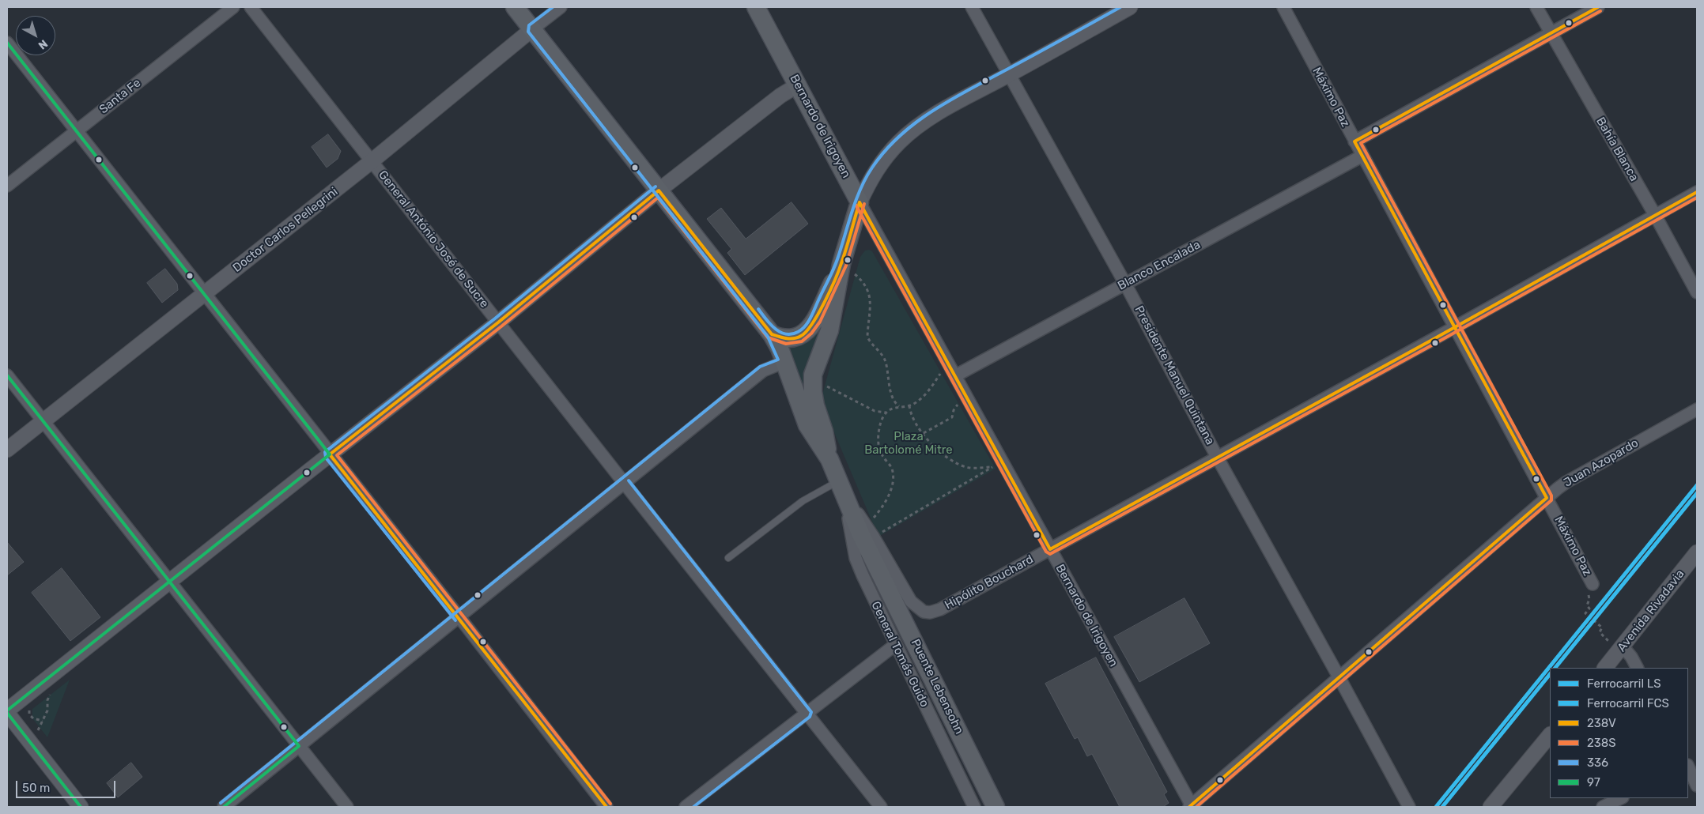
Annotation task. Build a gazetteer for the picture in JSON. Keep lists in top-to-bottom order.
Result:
{
  "streets": {
    "main road": ["Bernardo de Irigoyen", "General Tomás Guido", "Puente Lebensohn"],
    "street": [
      "Santa Fe",
      "Máximo Paz",
      "Bahía Blanca",
      "Doctor Carlos Pellegrini",
      "General António José de Sucre",
      "Blanco Encalada",
      "Presidente Manuel Quintana",
      "Juan Azopardo",
      "Hipólito Bouchard",
      "Avenida Rivadavia"
    ]
  },
  "crossings": [
    ["Máximo Paz", "Blanco Encalada"],
    ["Máximo Paz", "Juan Azopardo"],
    ["Máximo Paz", "Hipólito Bouchard"],
    ["Bernardo de Irigoyen", "Blanco Encalada"],
    ["Bernardo de Irigoyen", "Juan Azopardo"],
    ["Bernardo de Irigoyen", "Hipólito Bouchard"],
    ["Bahía Blanca", "Hipólito Bouchard"],
    ["Doctor Carlos Pellegrini", "General António José de Sucre"],
    ["Doctor Carlos Pellegrini", "General Tomás Guido"],
    ["Blanco Encalada", "Presidente Manuel Quintana"],
    ["Presidente Manuel Quintana", "Juan Azopardo"],
    ["Presidente Manuel Quintana", "Hipólito Bouchard"],
    ["Hipólito Bouchard", "General Tomás Guido"],
    ["General Tomás Guido", "Puente Lebensohn"]
  ],
  "parks": ["Plaza Bartolomé Mitre"],
  "lines": [
    "transit line 238V",
    "transit line 336",
    "transit line 238S",
    "transit line 97",
    "rail line LS",
    "rail line FCS"
  ],
  "legend": [
    "Ferrocarril LS",
    "Ferrocarril FCS",
    "238V",
    "238S",
    "336",
    "97"
  ],
  "scale_bar": "50 m",
  "north": "bottom right"
}
